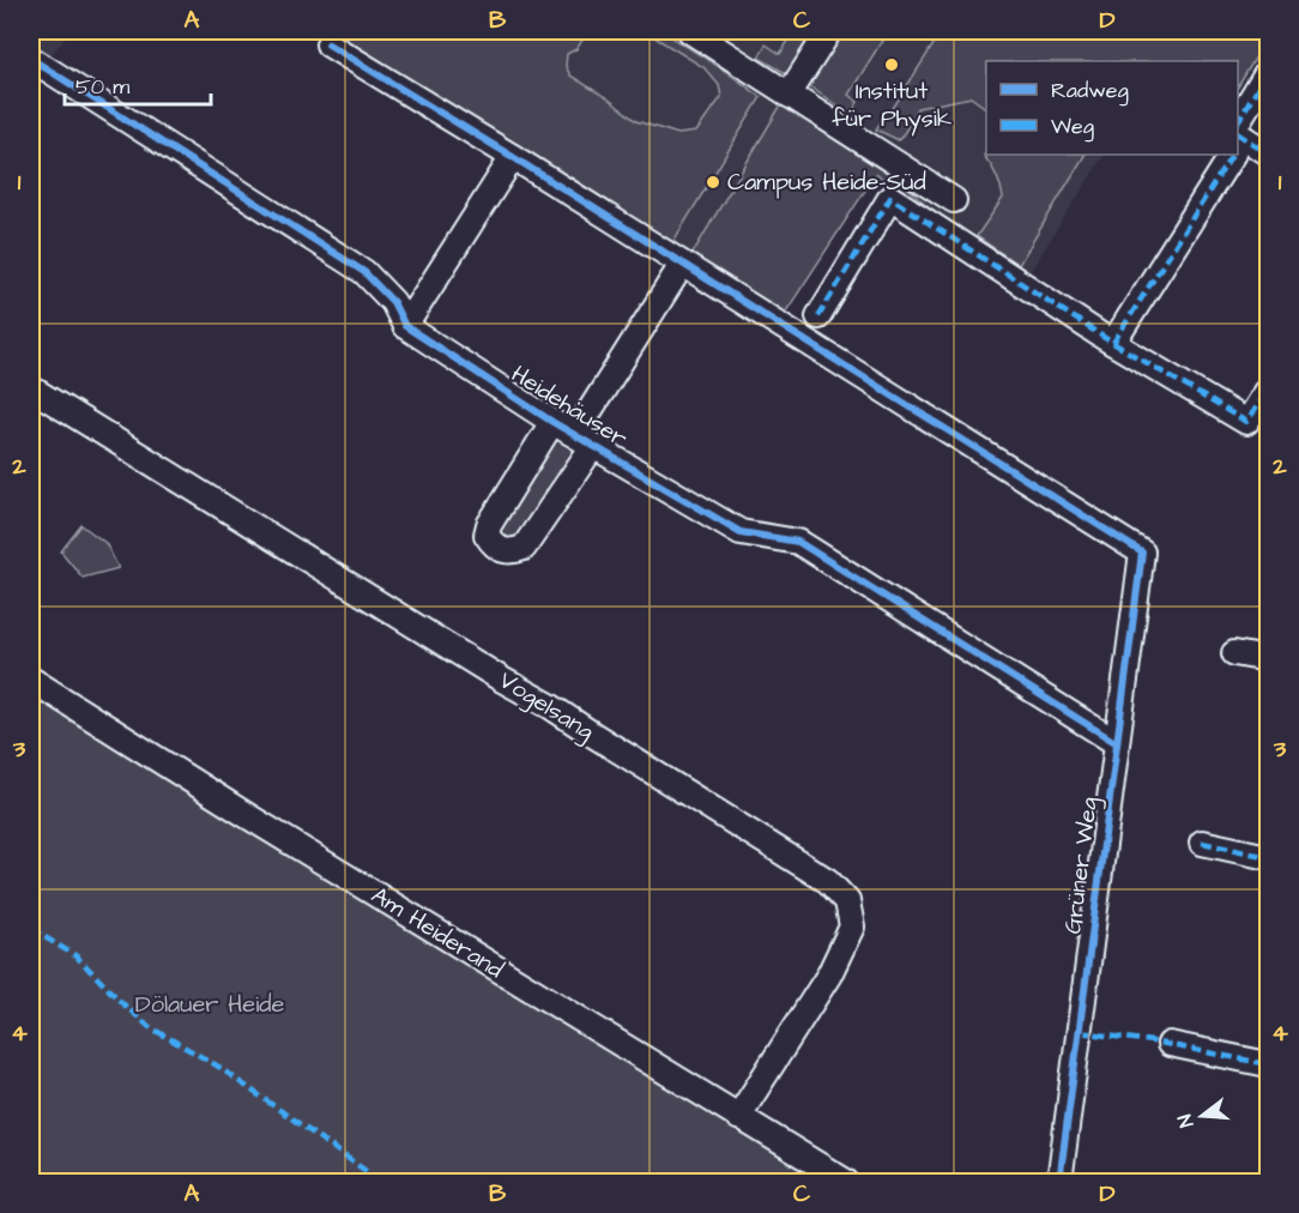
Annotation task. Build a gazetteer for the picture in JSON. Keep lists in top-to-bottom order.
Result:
{
  "streets": {
    "street": [
      "Heidehäuser",
      "Vogelsang",
      "Grüner Weg",
      "Am Heiderand"
    ]
  },
  "crossings": [
    ["Heidehäuser", "Grüner Weg"],
    ["Vogelsang", "Am Heiderand"]
  ],
  "parks": ["Dölauer Heide"],
  "places": ["Institut für Physik", "Campus Heide-Süd"],
  "legend": ["Radweg", "Weg"],
  "scale_bar": "50 m",
  "north": "left",
  "grid": {
    "columns": [
      "A",
      "B",
      "C",
      "D"
    ],
    "rows": [
      "1",
      "2",
      "3",
      "4"
    ]
  }
}
